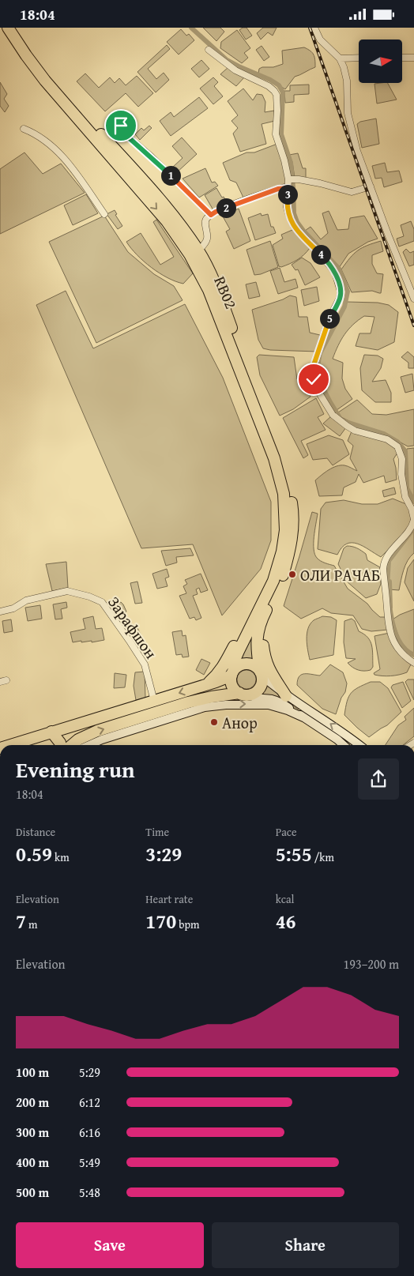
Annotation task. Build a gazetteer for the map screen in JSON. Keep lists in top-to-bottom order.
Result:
{
  "streets": {
    "highway": ["RB02"],
    "street": ["Зарафшон"]
  },
  "places": ["ОЛИ РАЧАБ", "Анор"],
  "north": "right",
  "page": {
    "status": "18:04",
    "pins": [
      "1",
      "3",
      "2",
      "4",
      "5"
    ],
    "heading": ["Evening run", "18:04"],
    "stats": [
      ["Distance", "0.59 km"],
      ["Time", "3:29"],
      ["Pace", "5:55 /km"],
      ["Elevation", "7 m"],
      ["Heart rate", "170 bpm"],
      ["kcal", "46"]
    ],
    "chart": ["Elevation", "193–200 m"],
    "list": [
      {
        "name": "100 m",
        "note": "5:29"
      },
      {
        "name": "200 m",
        "note": "6:12"
      },
      {
        "name": "300 m",
        "note": "6:16"
      },
      {
        "name": "400 m",
        "note": "5:49"
      },
      {
        "name": "500 m",
        "note": "5:48"
      }
    ],
    "buttons": ["Save", "Share"]
  }
}
